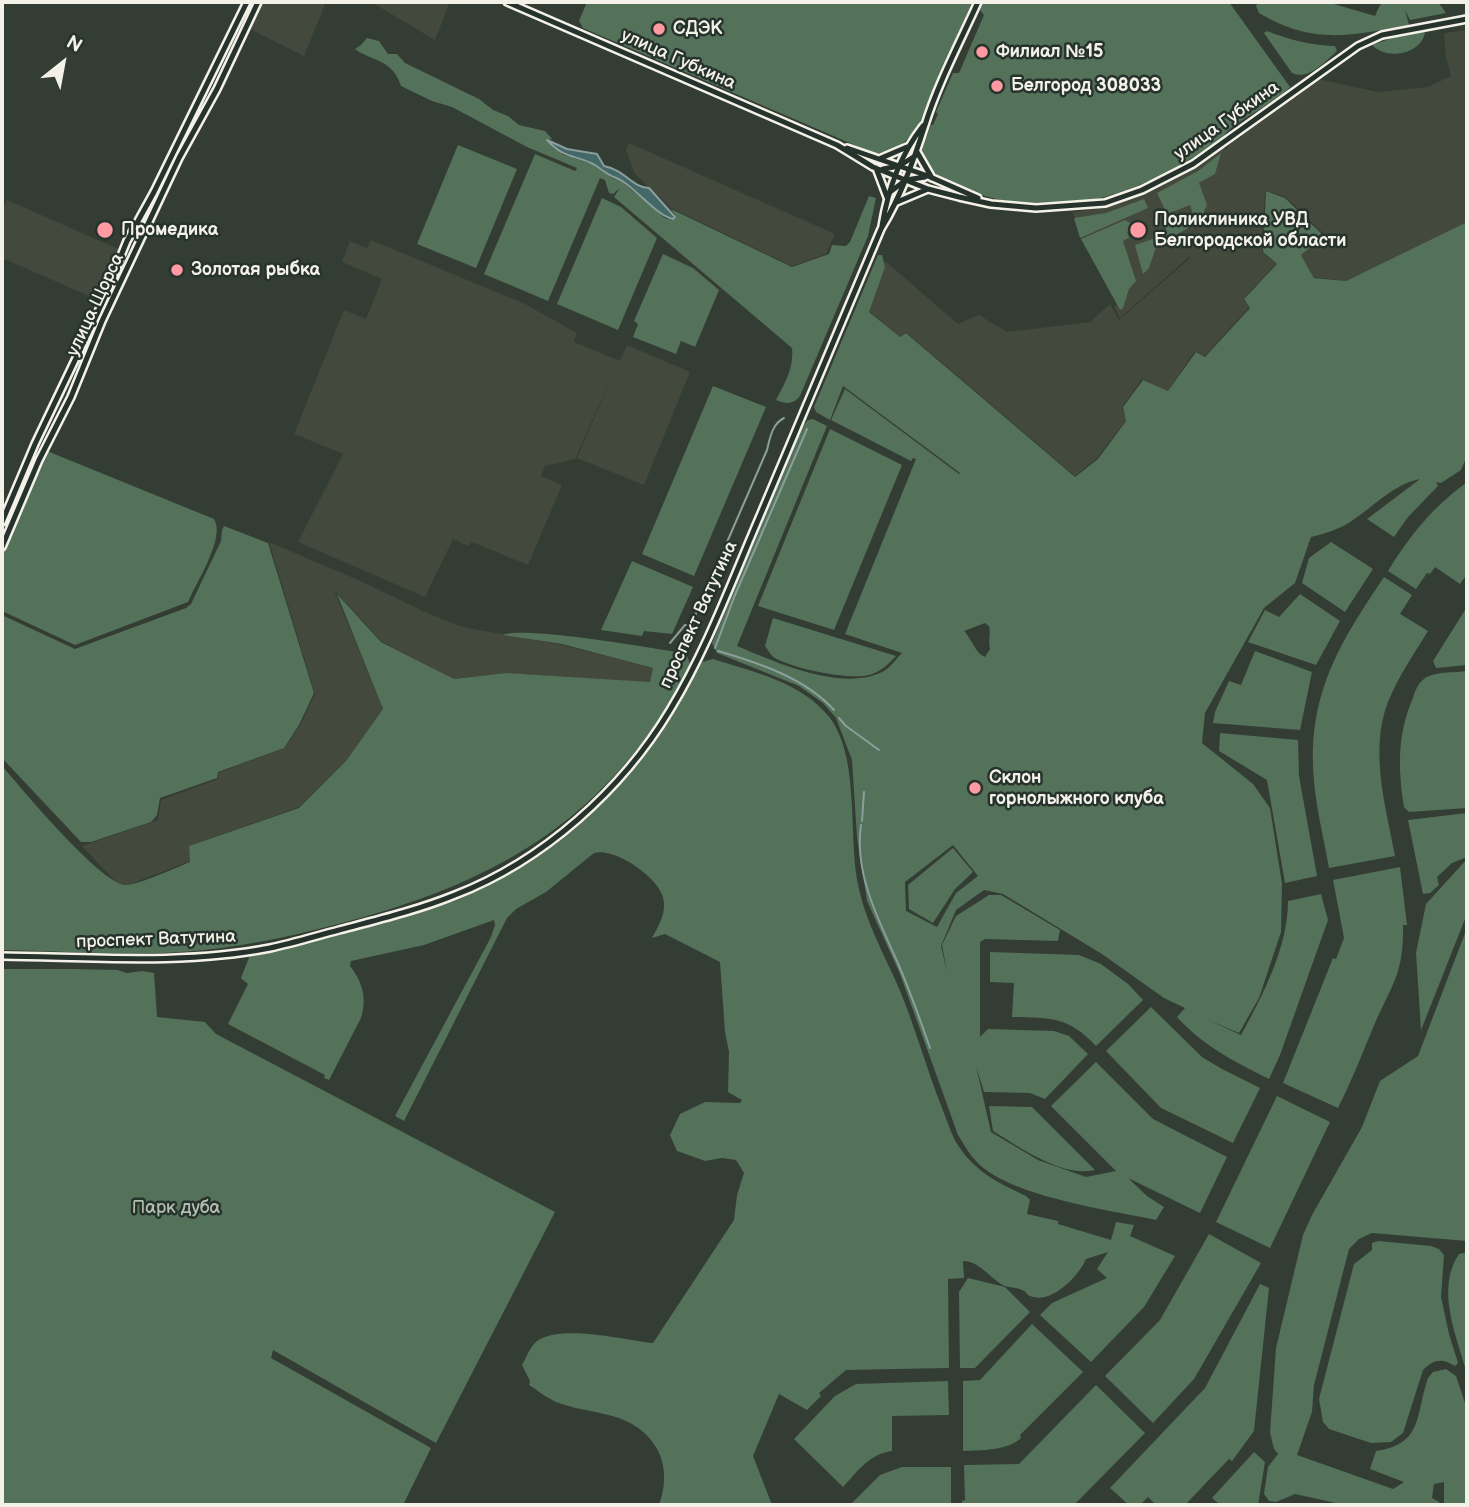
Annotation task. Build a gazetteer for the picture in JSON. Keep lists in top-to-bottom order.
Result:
{
  "streets": {
    "main road": ["улица Губкина", "улица Щорса", "проспект Ватутина"]
  },
  "crossings": [
    ["улица Губкина", "проспект Ватутина"]
  ],
  "parks": ["Парк дуба"],
  "places": [
    "СДЭК",
    "Филиал №15",
    "Белгород 308033",
    "Промедика",
    "Поликлиника УВД Белгородской области",
    "Золотая рыбка",
    "Склон горнолыжного клуба"
  ],
  "north": "top right"
}
